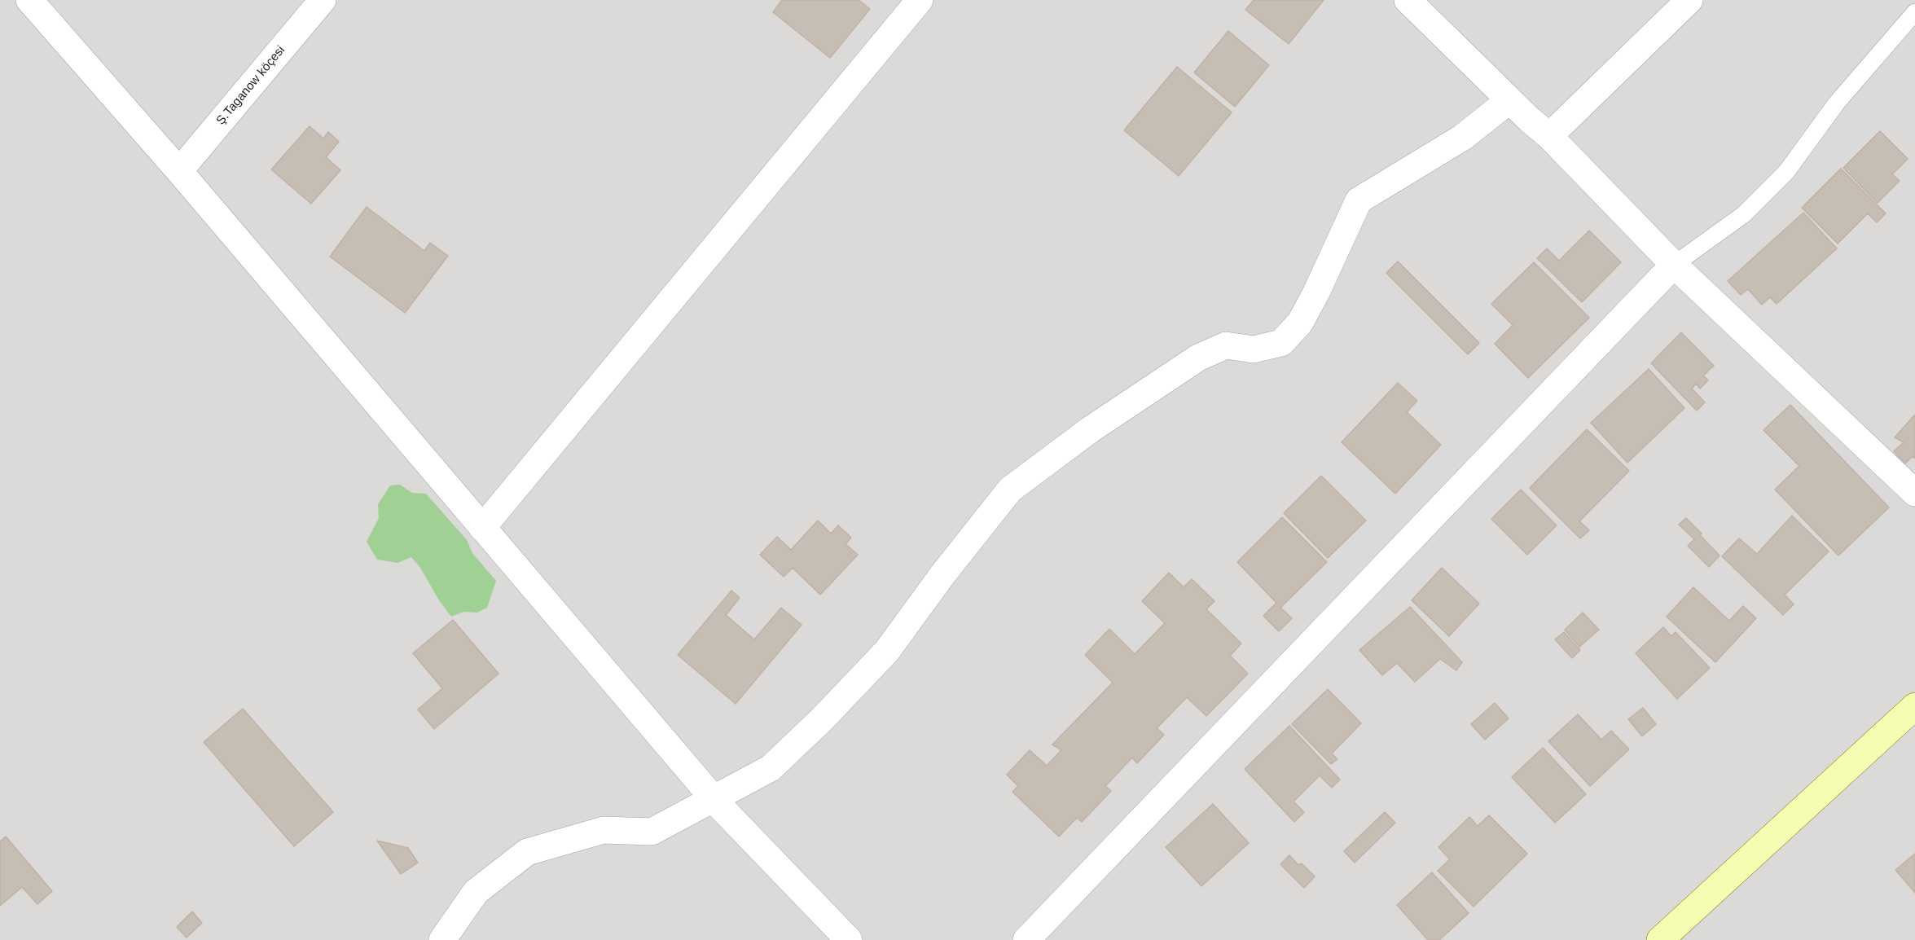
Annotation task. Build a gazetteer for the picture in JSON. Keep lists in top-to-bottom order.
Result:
{
  "streets": {
    "street": ["Ş.Taganow köçesi"]
  }
}
